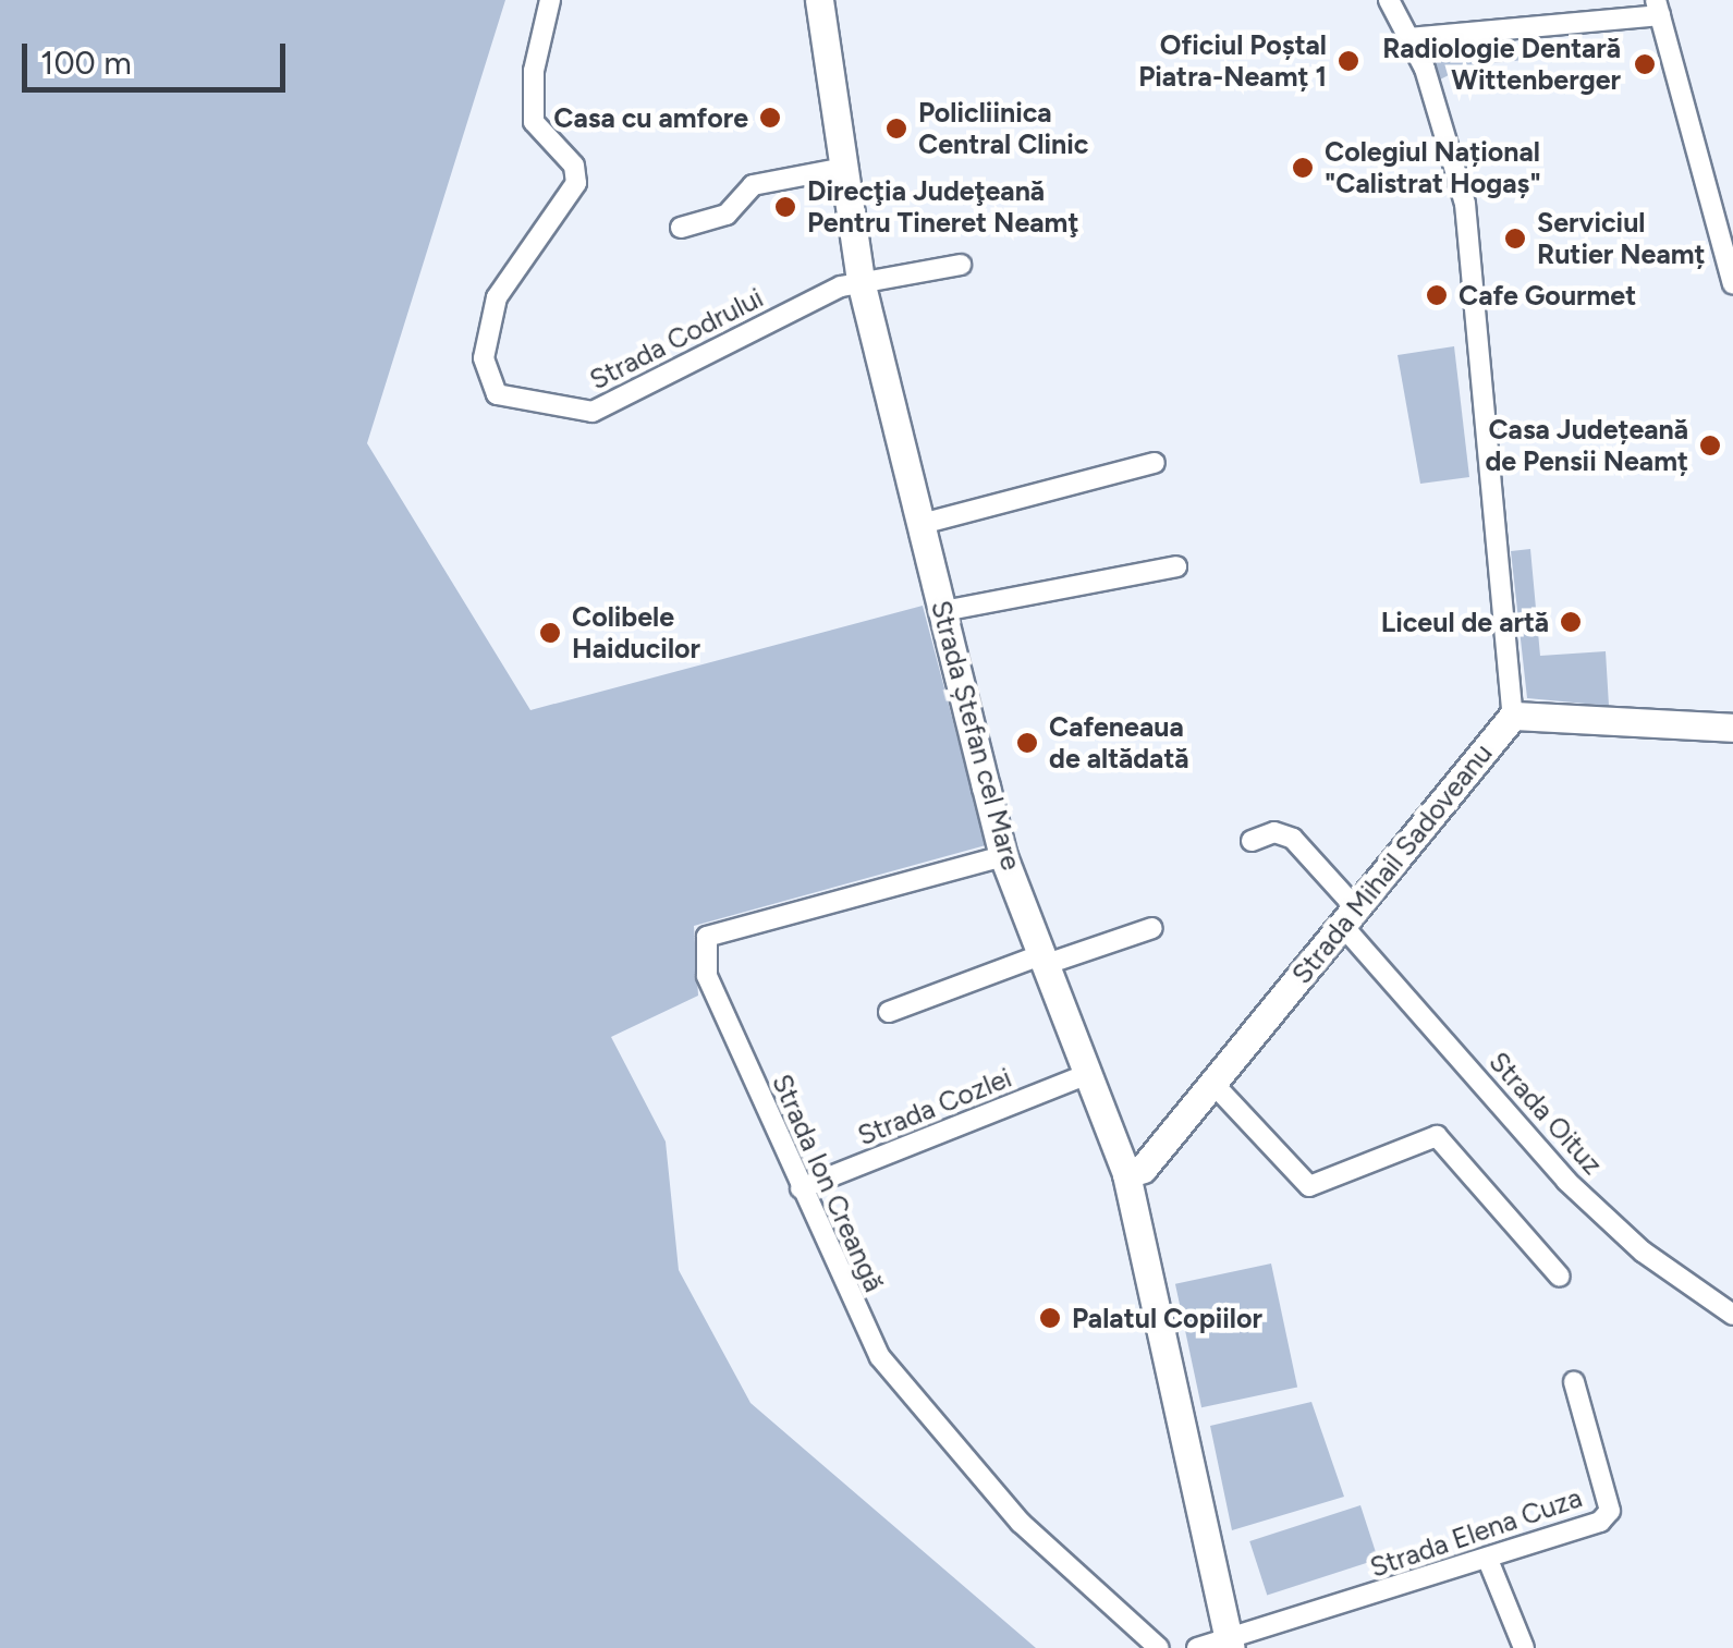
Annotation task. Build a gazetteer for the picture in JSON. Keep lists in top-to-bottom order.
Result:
{
  "streets": {
    "street": [
      "Strada Codrului",
      "Strada Ștefan cel Mare",
      "Strada Mihail Sadoveanu",
      "Strada Cozlei",
      "Strada Oituz",
      "Strada Ion Creangă",
      "Strada Elena Cuza"
    ]
  },
  "crossings": [
    ["Strada Codrului", "Strada Ștefan cel Mare"],
    ["Strada Ștefan cel Mare", "Strada Mihail Sadoveanu"],
    ["Strada Ștefan cel Mare", "Strada Cozlei"],
    ["Strada Ștefan cel Mare", "Strada Ion Creangă"],
    ["Strada Ștefan cel Mare", "Strada Elena Cuza"],
    ["Strada Mihail Sadoveanu", "Strada Oituz"],
    ["Strada Cozlei", "Strada Ion Creangă"]
  ],
  "places": [
    "Oficiul Poștal Piatra-Neamț 1",
    "Radiologie Dentară Wittenberger",
    "Casa cu amfore",
    "Policliinica Central Clinic",
    "Colegiul Național \"Calistrat Hogaș\"",
    "Direcţia Judeţeană Pentru Tineret Neamţ",
    "Serviciul Rutier Neamț",
    "Cafe Gourmet",
    "Casa Județeană de Pensii Neamț",
    "Liceul de artă",
    "Colibele Haiducilor",
    "Cafeneaua de altădată",
    "Palatul Copiilor"
  ],
  "scale_bar": "100 m"
}
